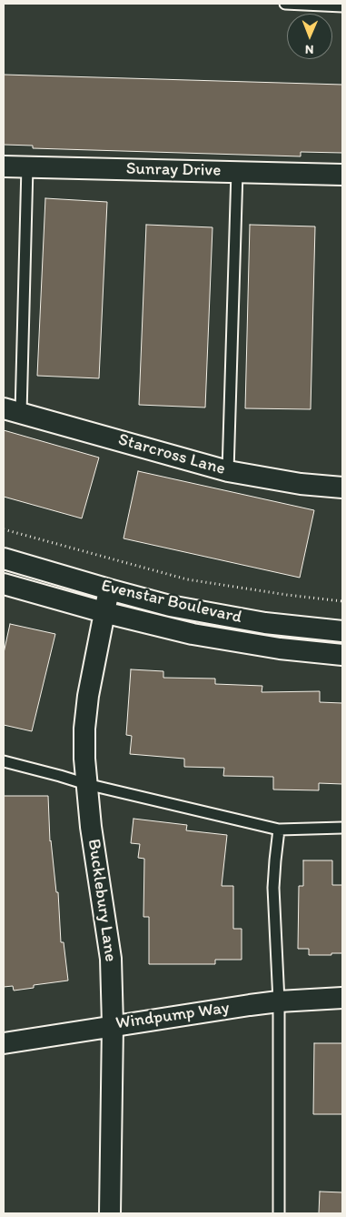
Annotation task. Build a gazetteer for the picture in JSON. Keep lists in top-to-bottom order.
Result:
{
  "streets": {
    "street": [
      "Sunray Drive",
      "Starcross Lane",
      "Evenstar Boulevard",
      "Bucklebury Lane",
      "Windpump Way"
    ]
  },
  "crossings": [
    ["Evenstar Boulevard", "Bucklebury Lane"],
    ["Bucklebury Lane", "Windpump Way"]
  ],
  "north": "bottom"
}
